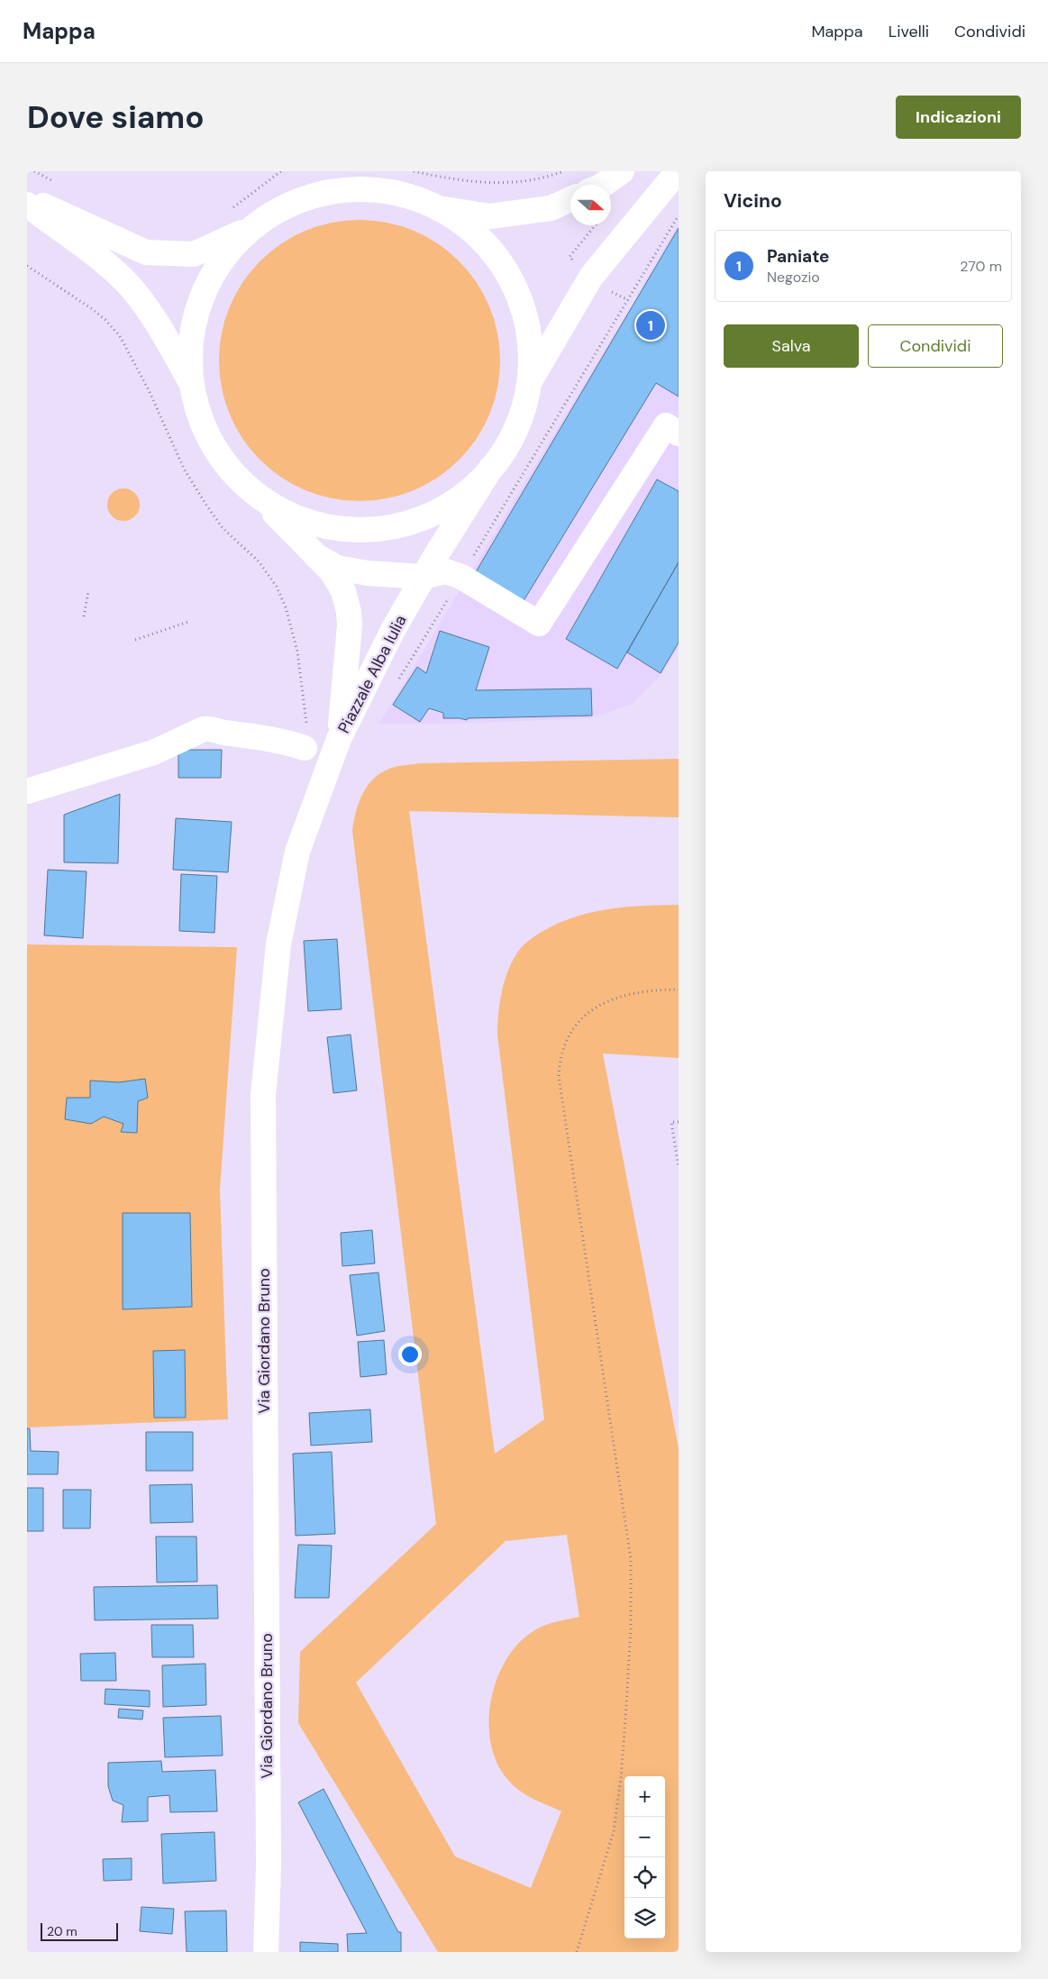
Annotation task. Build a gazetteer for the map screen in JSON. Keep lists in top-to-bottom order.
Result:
{
  "streets": {
    "main road": ["Piazzale Alba Iulia", "Via Giordano Bruno"]
  },
  "crossings": [
    ["Piazzale Alba Iulia", "Via Giordano Bruno"]
  ],
  "scale_bar": "20 m",
  "north": "right",
  "page": {
    "header": "Mappa",
    "nav": ["Mappa", "Livelli", "Condividi"],
    "buttons": [
      "Indicazioni",
      ["Salva", "Condividi"]
    ],
    "title": "Dove siamo",
    "heading": "Vicino",
    "list": [
      {
        "mark": "1",
        "name": "Paniate",
        "note": "Negozio",
        "value": "270 m"
      }
    ],
    "pins": "1",
    "map_buttons": ["+", "−"],
    "scale": "20 m"
  }
}
